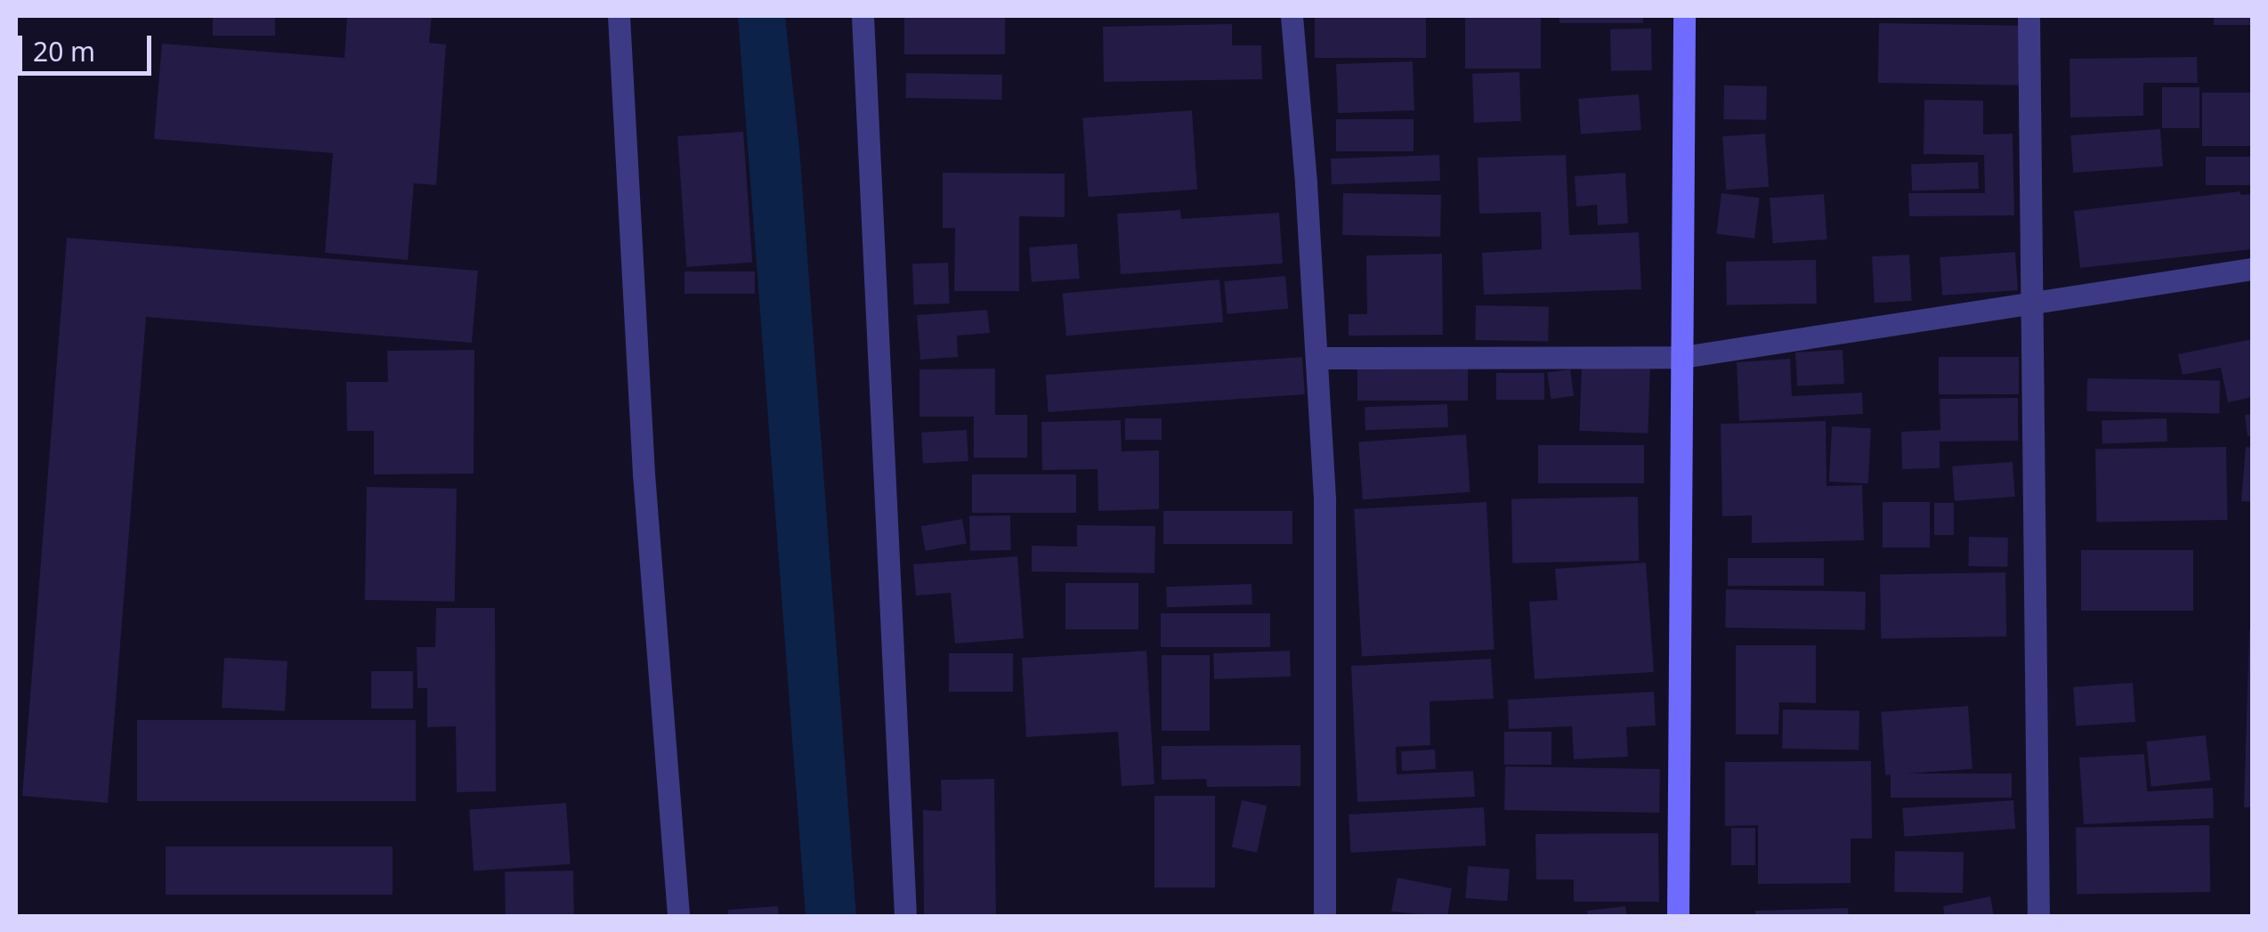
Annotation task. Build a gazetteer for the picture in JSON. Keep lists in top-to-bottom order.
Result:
{
  "scale_bar": "20 m"
}
